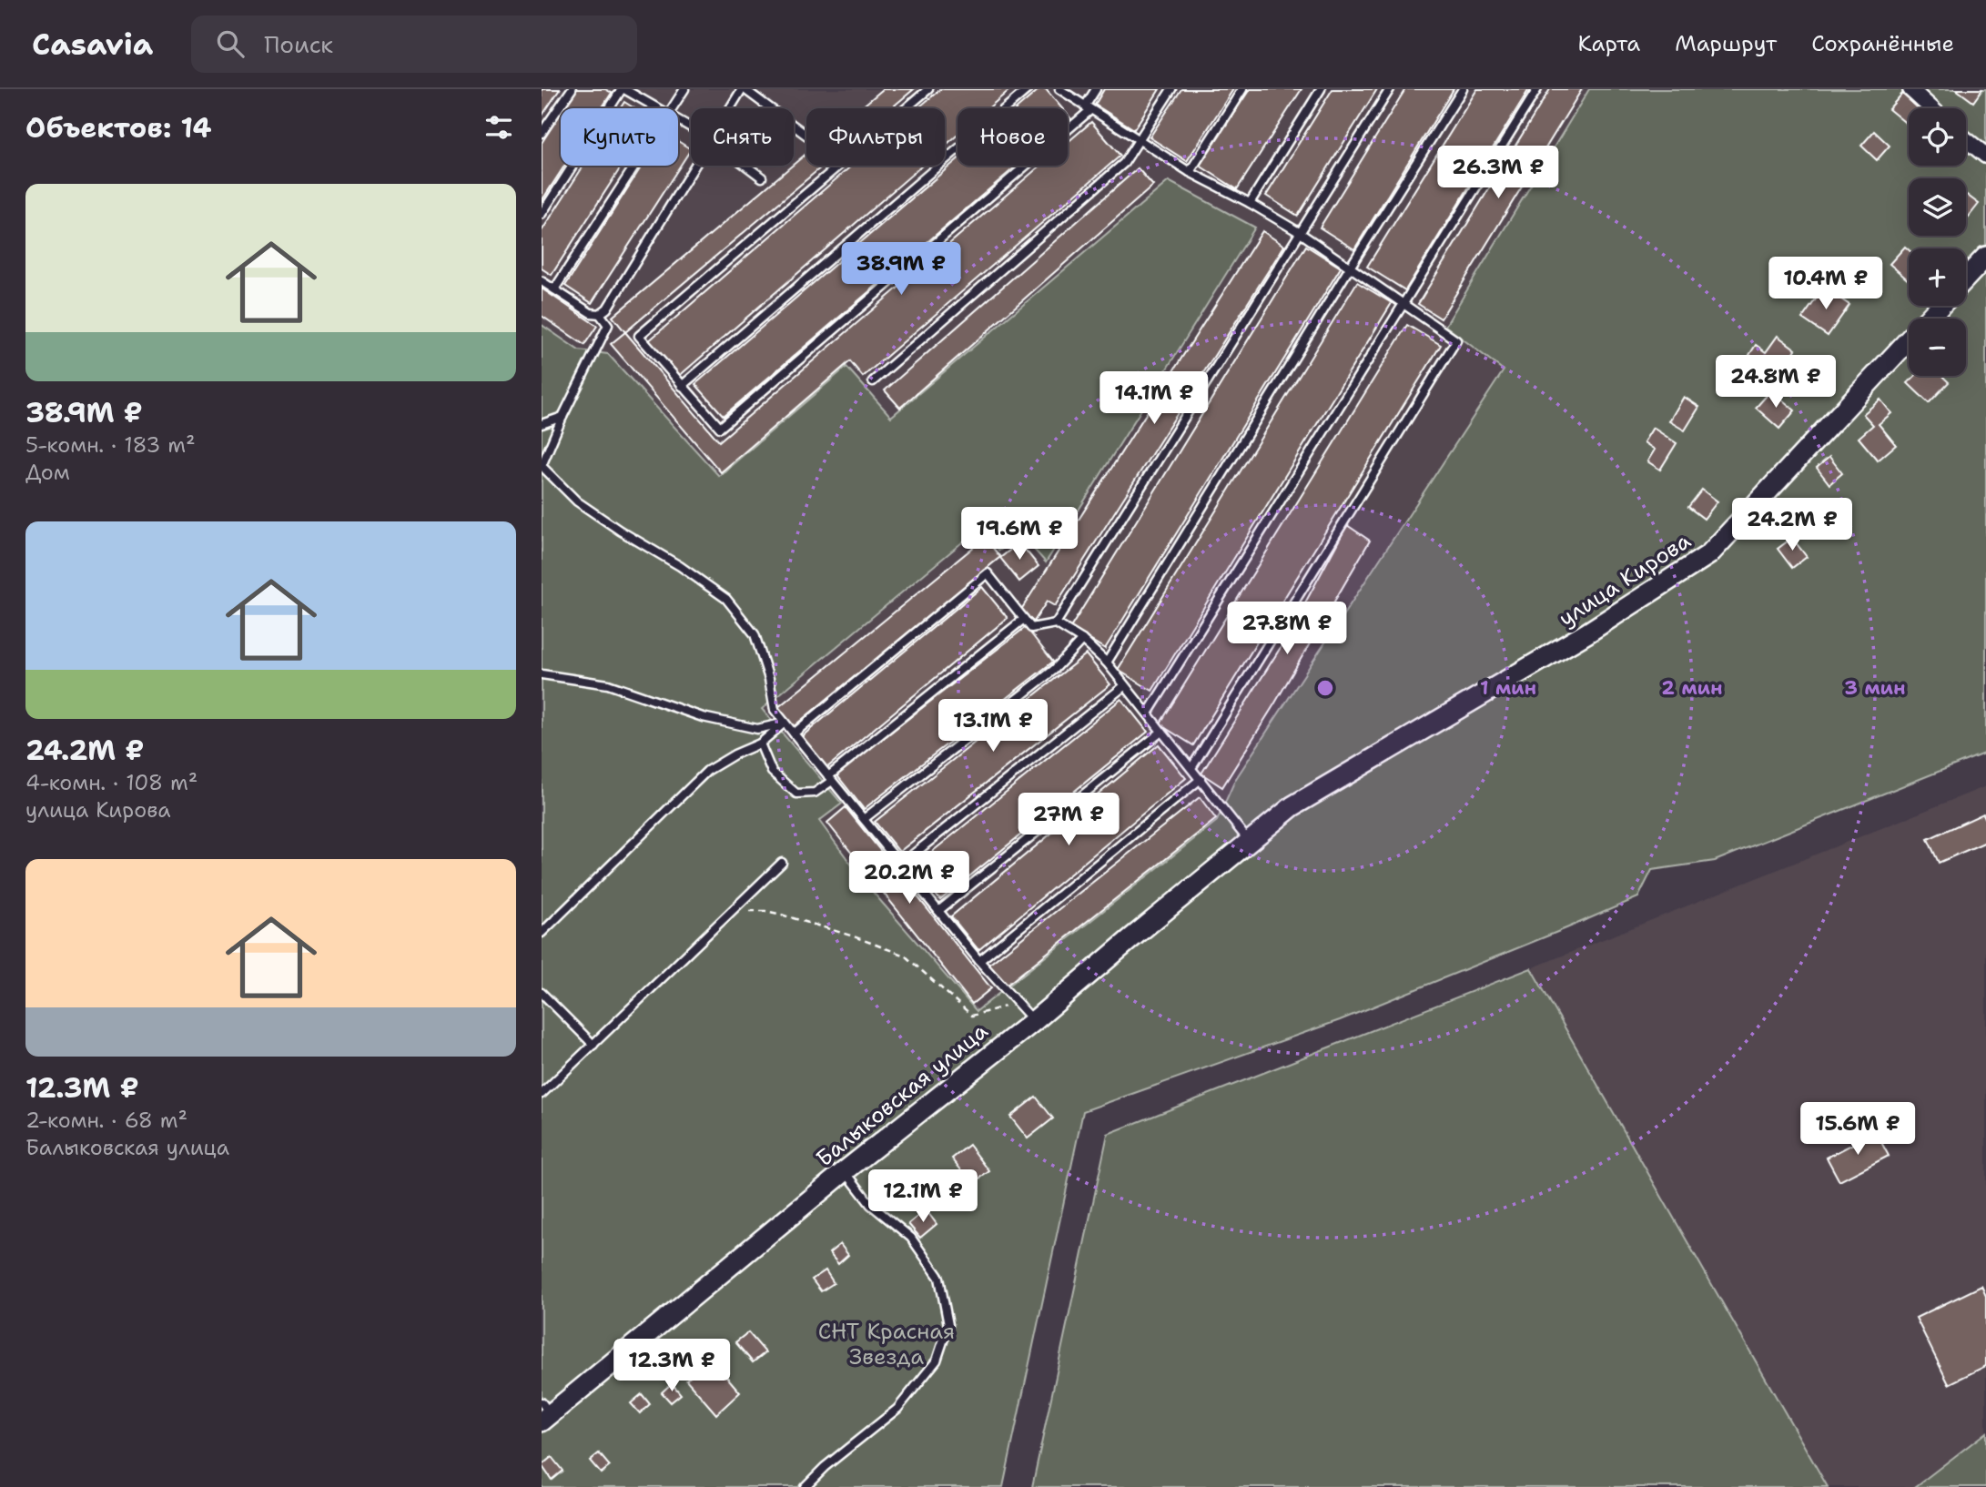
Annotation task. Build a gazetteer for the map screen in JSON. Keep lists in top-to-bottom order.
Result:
{
  "streets": {
    "street": ["улица Кирова", "Балыковская улица"]
  },
  "crossings": [
    ["улица Кирова", "Балыковская улица"]
  ],
  "parks": ["СНТ Красная Звезда"],
  "page": {
    "header": "Casavia",
    "search": "Поиск",
    "nav": ["Карта", "Маршрут", "Сохранённые"],
    "heading": "Объектов: 14",
    "map_buttons": ["+", "−"],
    "chip": [
      "Купить",
      "Снять",
      "Фильтры",
      "Новое"
    ],
    "price": [
      "26.3M ₽",
      "38.9M ₽",
      "10.4M ₽",
      "24.8M ₽",
      "14.1M ₽",
      "24.2M ₽",
      "19.6M ₽",
      "27.8M ₽",
      "13.1M ₽",
      "27M ₽",
      "20.2M ₽",
      "15.6M ₽",
      "12.1M ₽",
      "12.3M ₽"
    ],
    "list": [
      {
        "name": "38.9M ₽",
        "note": "5-комн. · 183 m² · Дом"
      },
      {
        "name": "24.2M ₽",
        "note": "4-комн. · 108 m² · улица Кирова"
      },
      {
        "name": "12.3M ₽",
        "note": "2-комн. · 68 m² · Балыковская улица"
      }
    ]
  },
  "rings": ["1 мин", "2 мин", "3 мин"]
}
